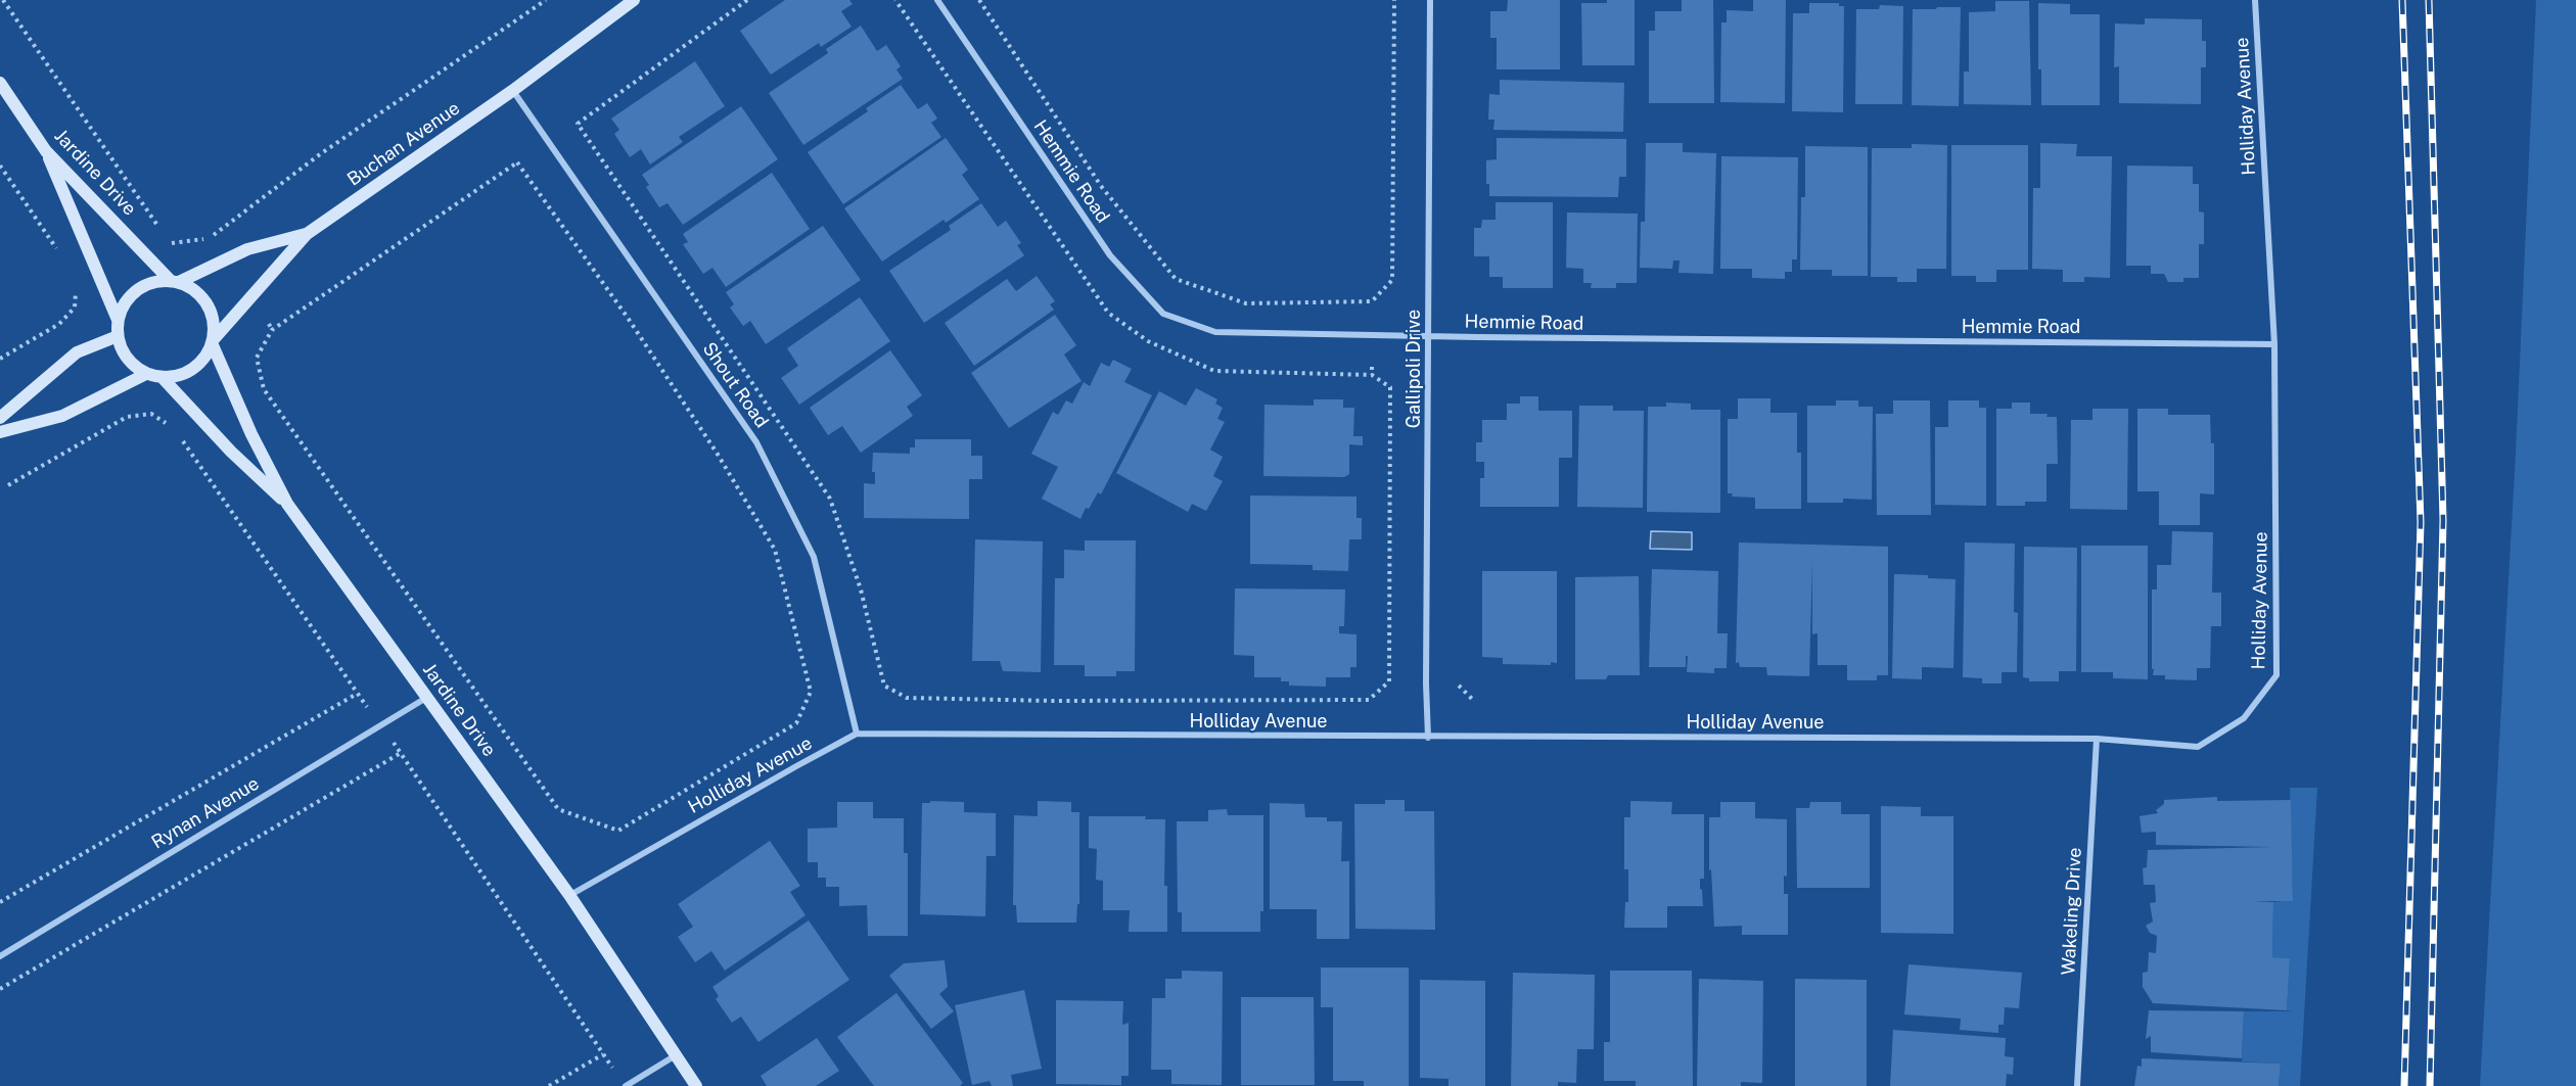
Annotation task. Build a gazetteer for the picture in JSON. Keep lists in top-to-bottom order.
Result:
{
  "streets": {
    "street": [
      "Holliday Avenue",
      "Buchan Avenue",
      "Hemmie Road",
      "Jardine Drive",
      "Gallipoli Drive",
      "Shout Road",
      "Rynan Avenue",
      "Wakeling Drive"
    ]
  },
  "crossings": [
    ["Holliday Avenue", "Hemmie Road"],
    ["Holliday Avenue", "Jardine Drive"],
    ["Holliday Avenue", "Gallipoli Drive"],
    ["Holliday Avenue", "Shout Road"],
    ["Holliday Avenue", "Wakeling Drive"],
    ["Buchan Avenue", "Jardine Drive"],
    ["Buchan Avenue", "Shout Road"],
    ["Hemmie Road", "Gallipoli Drive"],
    ["Jardine Drive", "Rynan Avenue"]
  ]
}
